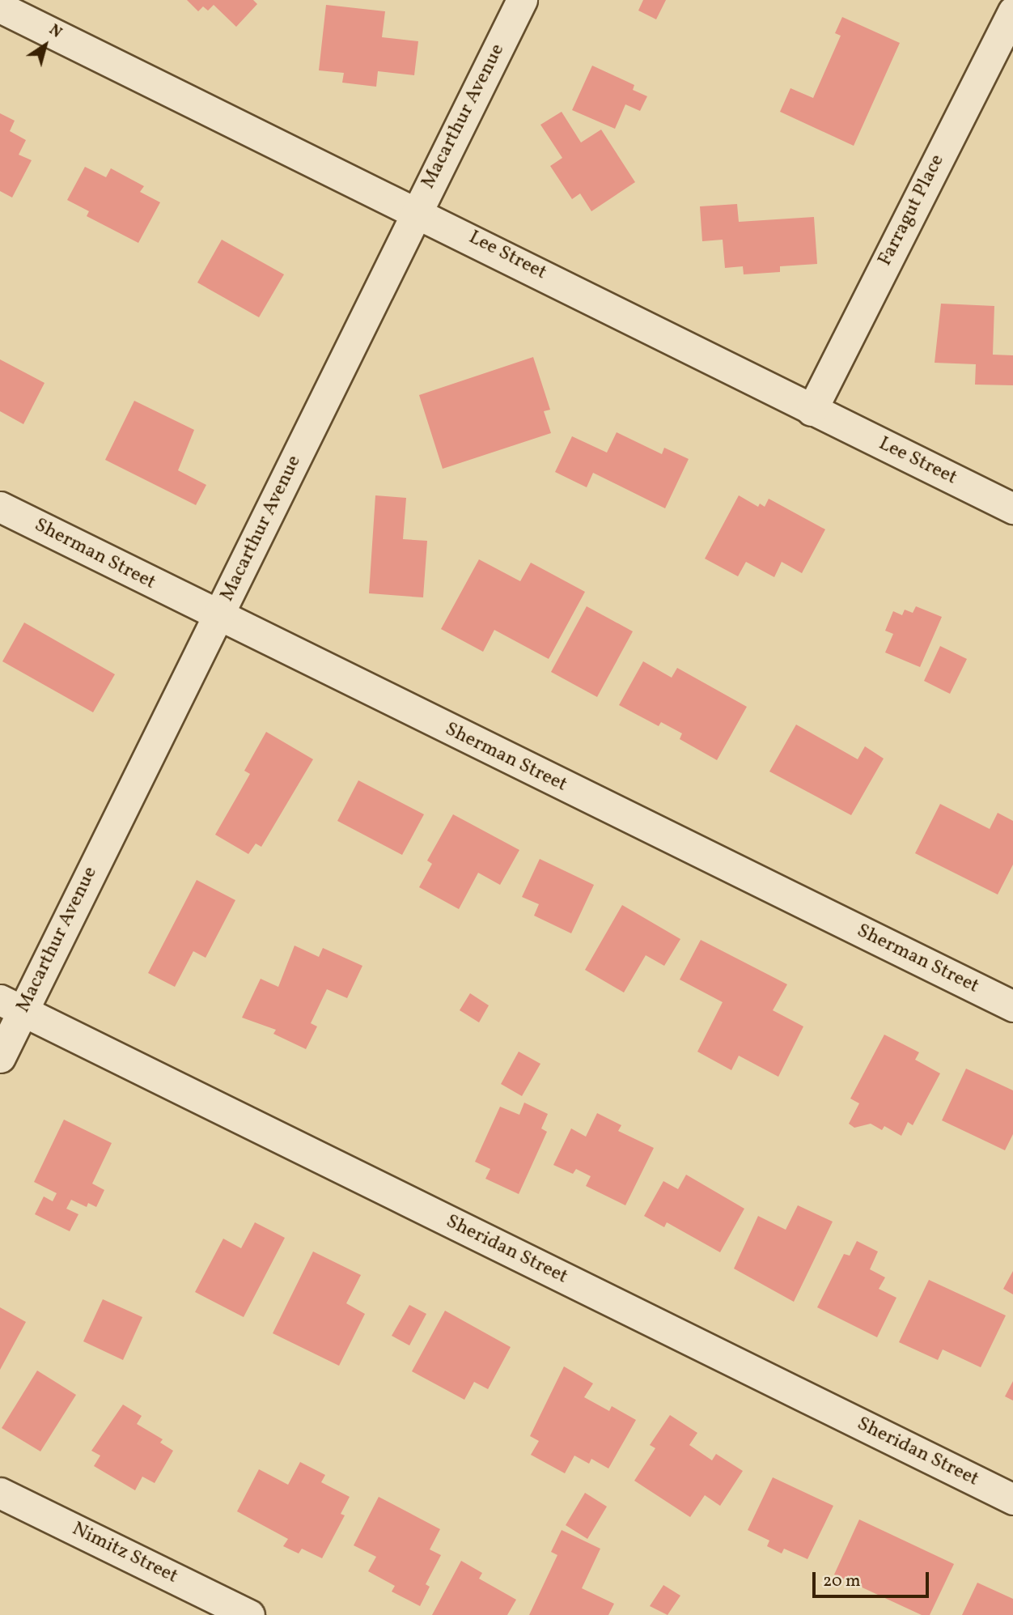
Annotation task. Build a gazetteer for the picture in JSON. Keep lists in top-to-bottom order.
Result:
{
  "streets": {
    "street": [
      "Macarthur Avenue",
      "Farragut Place",
      "Lee Street",
      "Sherman Street",
      "Sheridan Street",
      "Nimitz Street"
    ]
  },
  "crossings": [
    ["Macarthur Avenue", "Lee Street"],
    ["Macarthur Avenue", "Sherman Street"],
    ["Macarthur Avenue", "Sheridan Street"],
    ["Farragut Place", "Lee Street"]
  ],
  "scale_bar": "20 m",
  "north": "top right"
}
